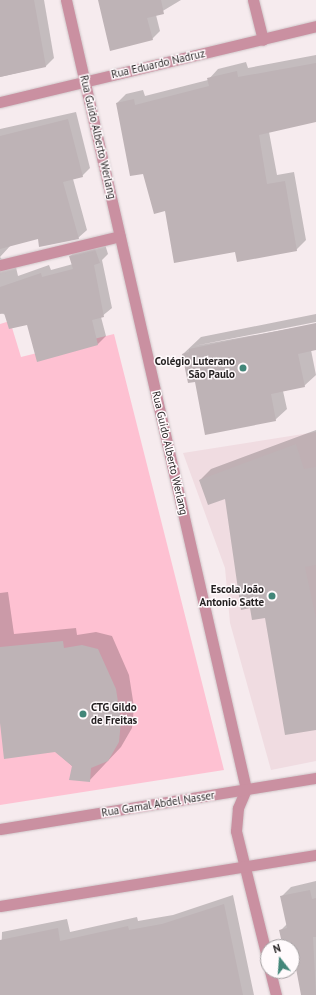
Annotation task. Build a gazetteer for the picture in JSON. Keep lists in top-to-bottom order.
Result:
{
  "streets": {
    "street": ["Rua Eduardo Nadruz", "Rua Guido Alberto Werlang", "Rua Gamal Abdel Nasser"]
  },
  "crossings": [
    ["Rua Eduardo Nadruz", "Rua Guido Alberto Werlang"],
    ["Rua Guido Alberto Werlang", "Rua Gamal Abdel Nasser"]
  ],
  "places": ["Colégio Luterano São Paulo", "Escola João Antonio Satte", "CTG Gildo de Freitas"],
  "north": "top"
}
